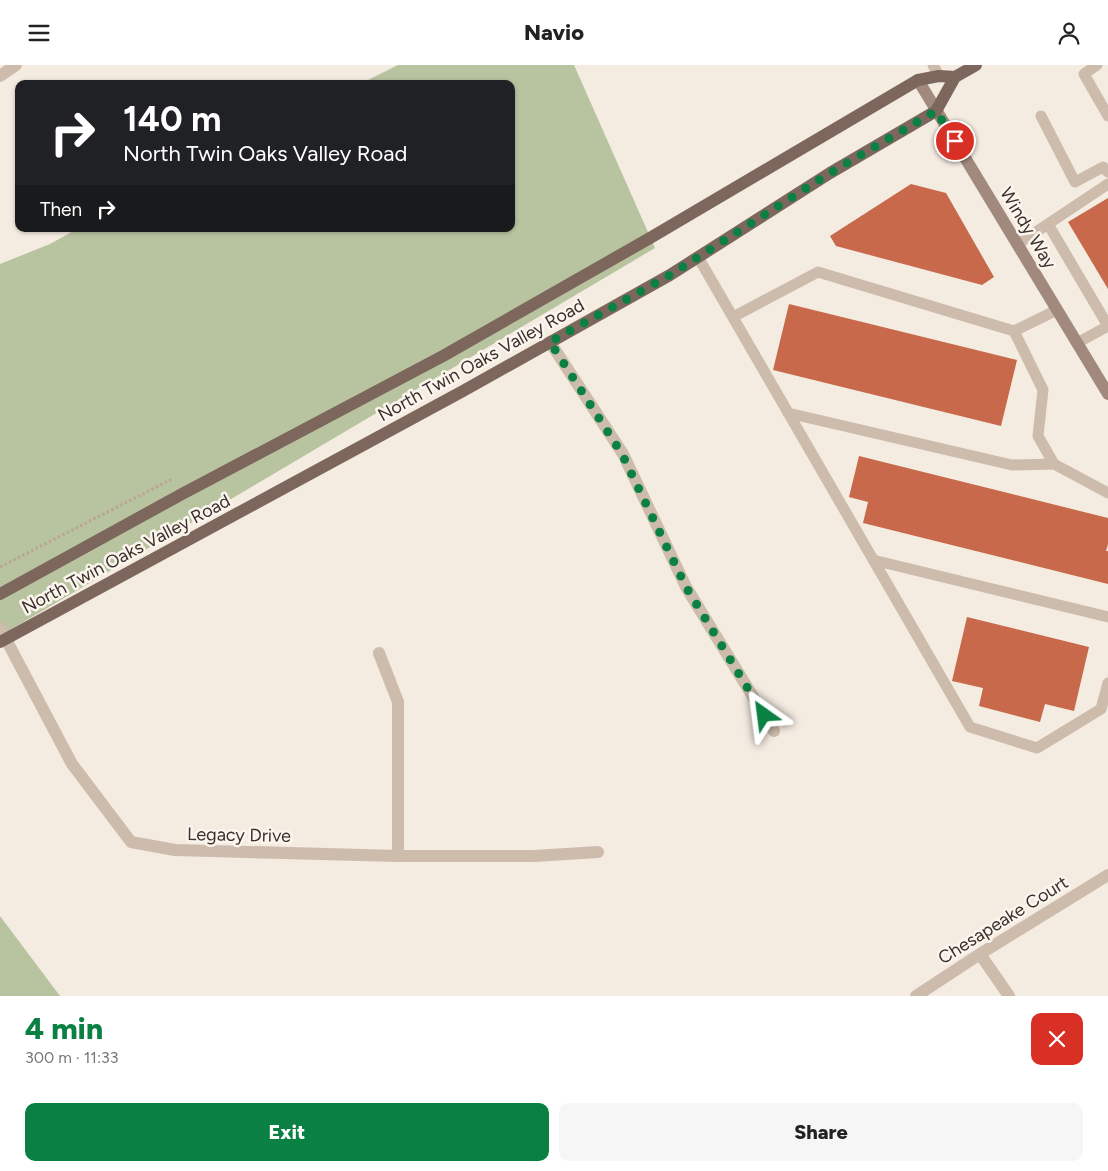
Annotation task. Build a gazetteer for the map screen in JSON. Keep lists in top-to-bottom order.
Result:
{
  "streets": {
    "main road": ["North Twin Oaks Valley Road"],
    "street": ["Windy Way", "Legacy Drive", "Chesapeake Court"]
  },
  "crossings": [
    ["Windy Way", "North Twin Oaks Valley Road"],
    ["North Twin Oaks Valley Road", "Legacy Drive"]
  ],
  "page": {
    "header": "Navio",
    "turn": ["140 m", "North Twin Oaks Valley Road"],
    "then": "Then",
    "heading": ["4 min", "300 m · 11:33"],
    "buttons": ["Exit", "Share"]
  }
}
